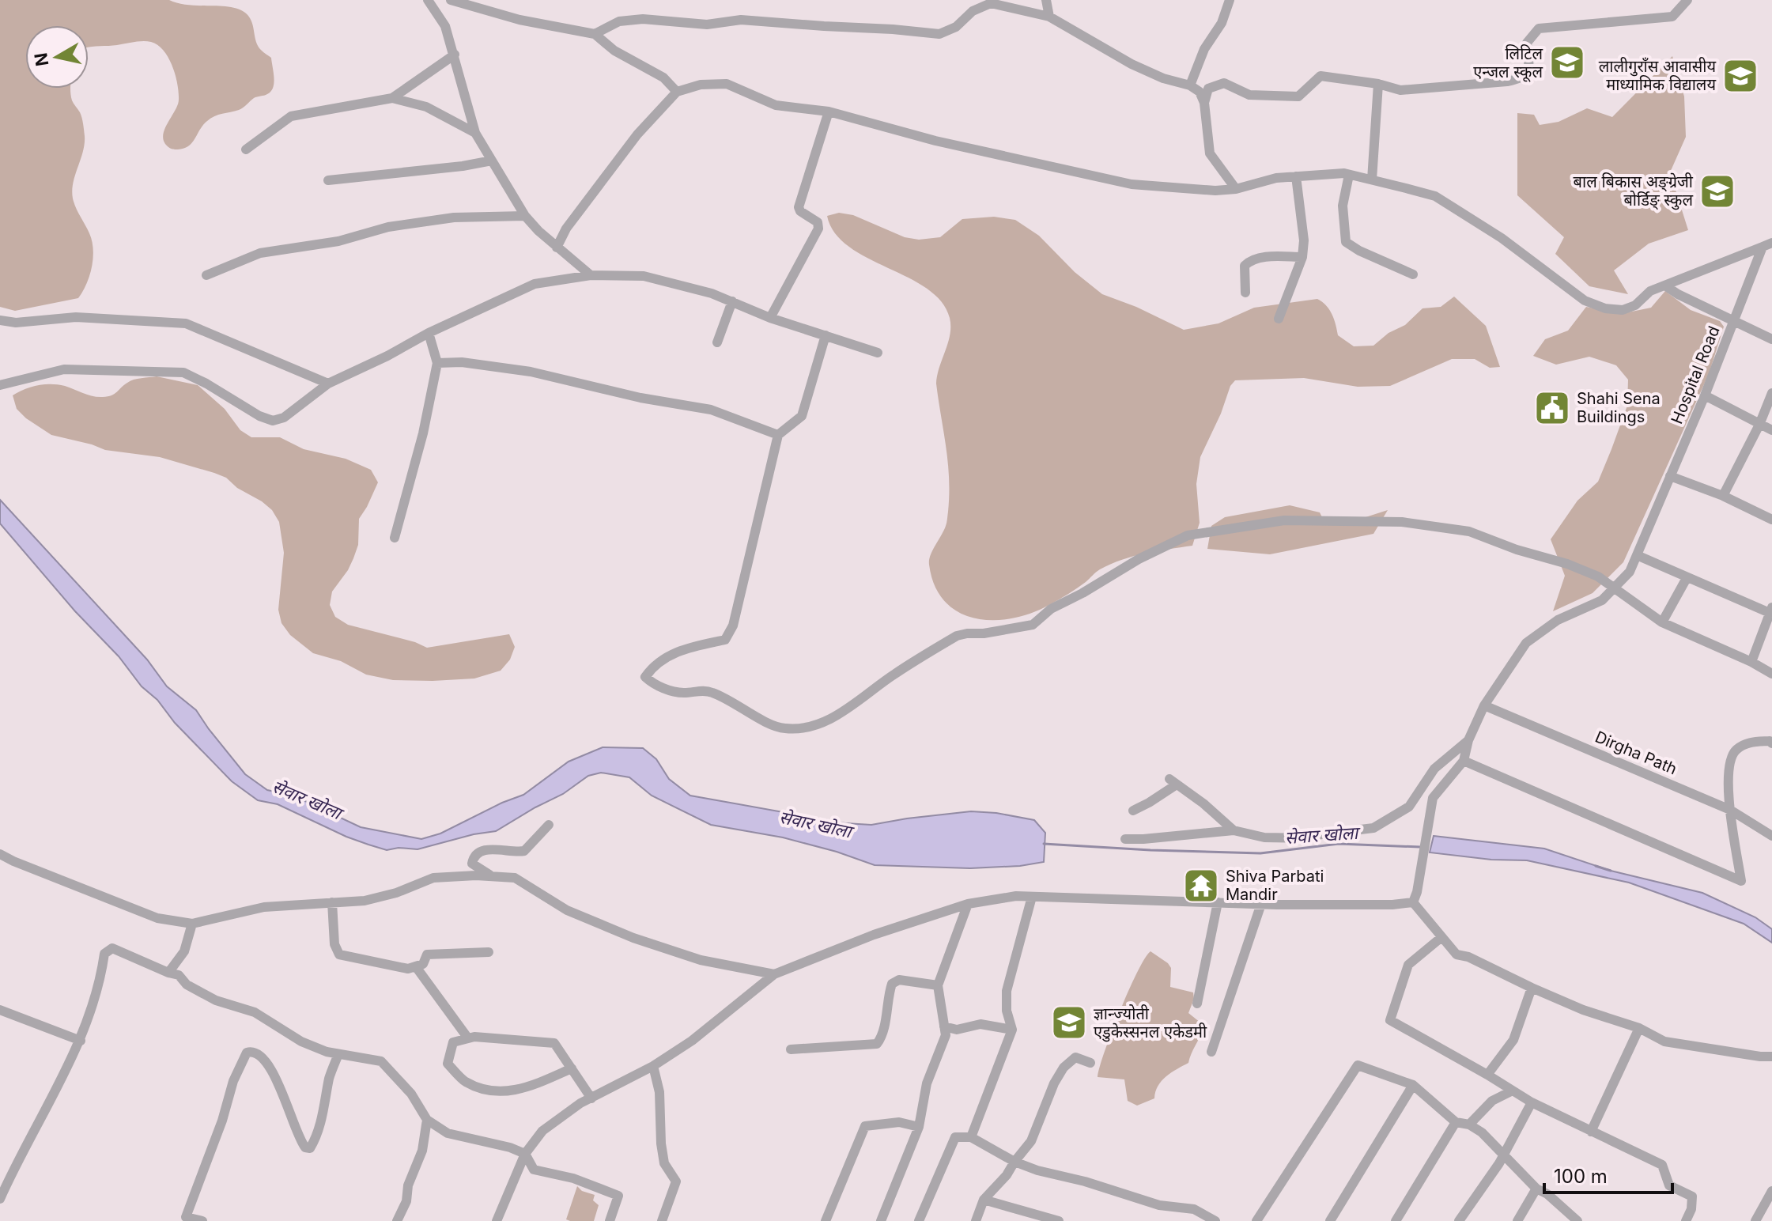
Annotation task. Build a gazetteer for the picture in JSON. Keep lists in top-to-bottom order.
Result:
{
  "streets": {
    "street": ["Hospital Road", "Dirgha Path"]
  },
  "crossings": [
    ["Hospital Road", "Dirgha Path"]
  ],
  "water": ["सेवार खोला"],
  "places": {
    "school or university": [
      "लिटिल एन्जल स्कूल",
      "लालीगुराँस आवासीय माध्यामिक विद्यालय",
      "बाल बिकास अङ्ग्रेजी बोर्डिङ् स्कुल",
      "ज्ञान्ज्योती एडुकेस्सनल एकेडमी"
    ],
    "public building": ["Shahi Sena Buildings"],
    "temple": ["Shiva Parbati Mandir"]
  },
  "scale_bar": "100 m",
  "north": "left"
}
